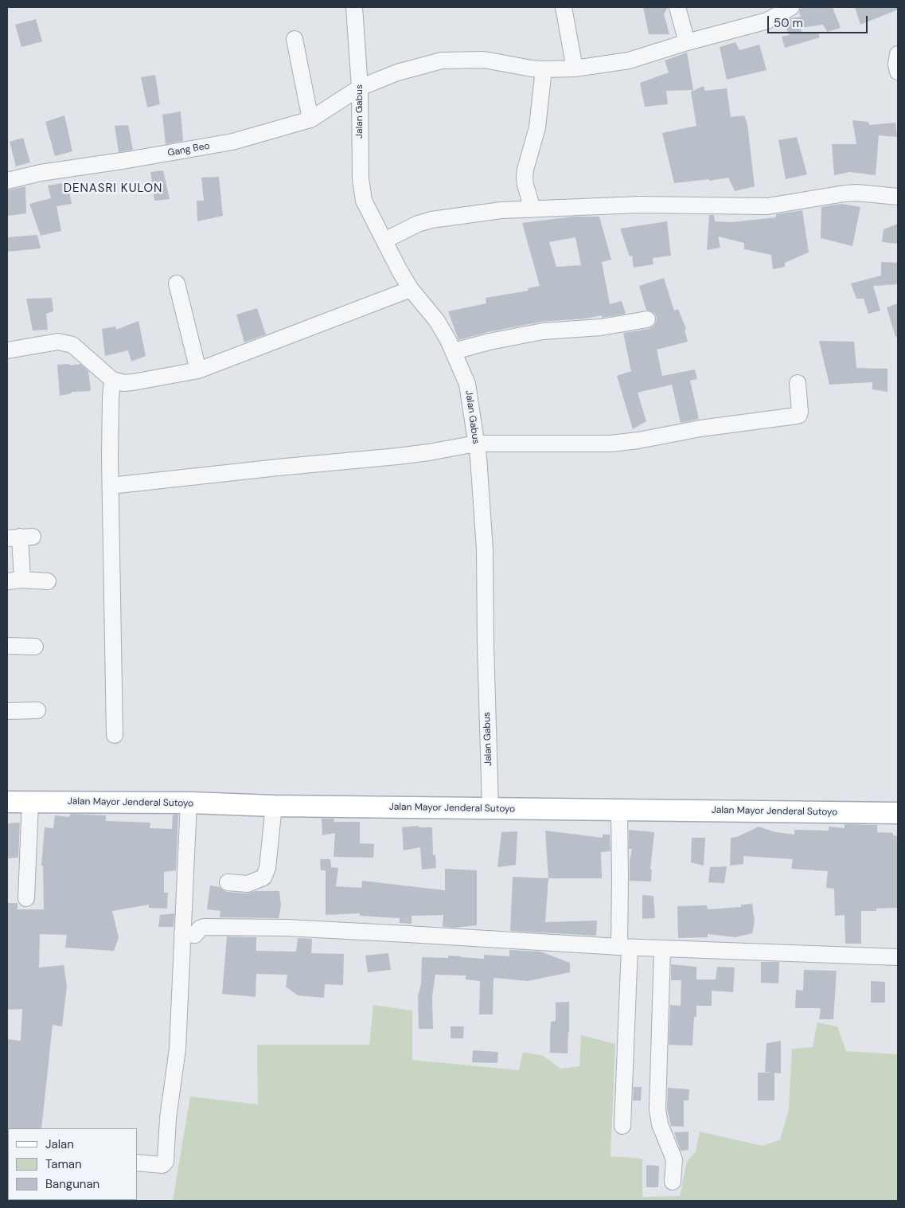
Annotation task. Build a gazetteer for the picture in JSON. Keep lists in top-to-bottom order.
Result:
{
  "streets": {
    "main road": ["Jalan Mayor Jenderal Sutoyo"],
    "street": ["Jalan Gabus", "Gang Beo"]
  },
  "crossings": [
    ["Jalan Gabus", "Gang Beo"],
    ["Jalan Gabus", "Jalan Mayor Jenderal Sutoyo"]
  ],
  "districts": ["DENASRI KULON"],
  "legend": ["Jalan", "Taman", "Bangunan"],
  "scale_bar": "50 m"
}
